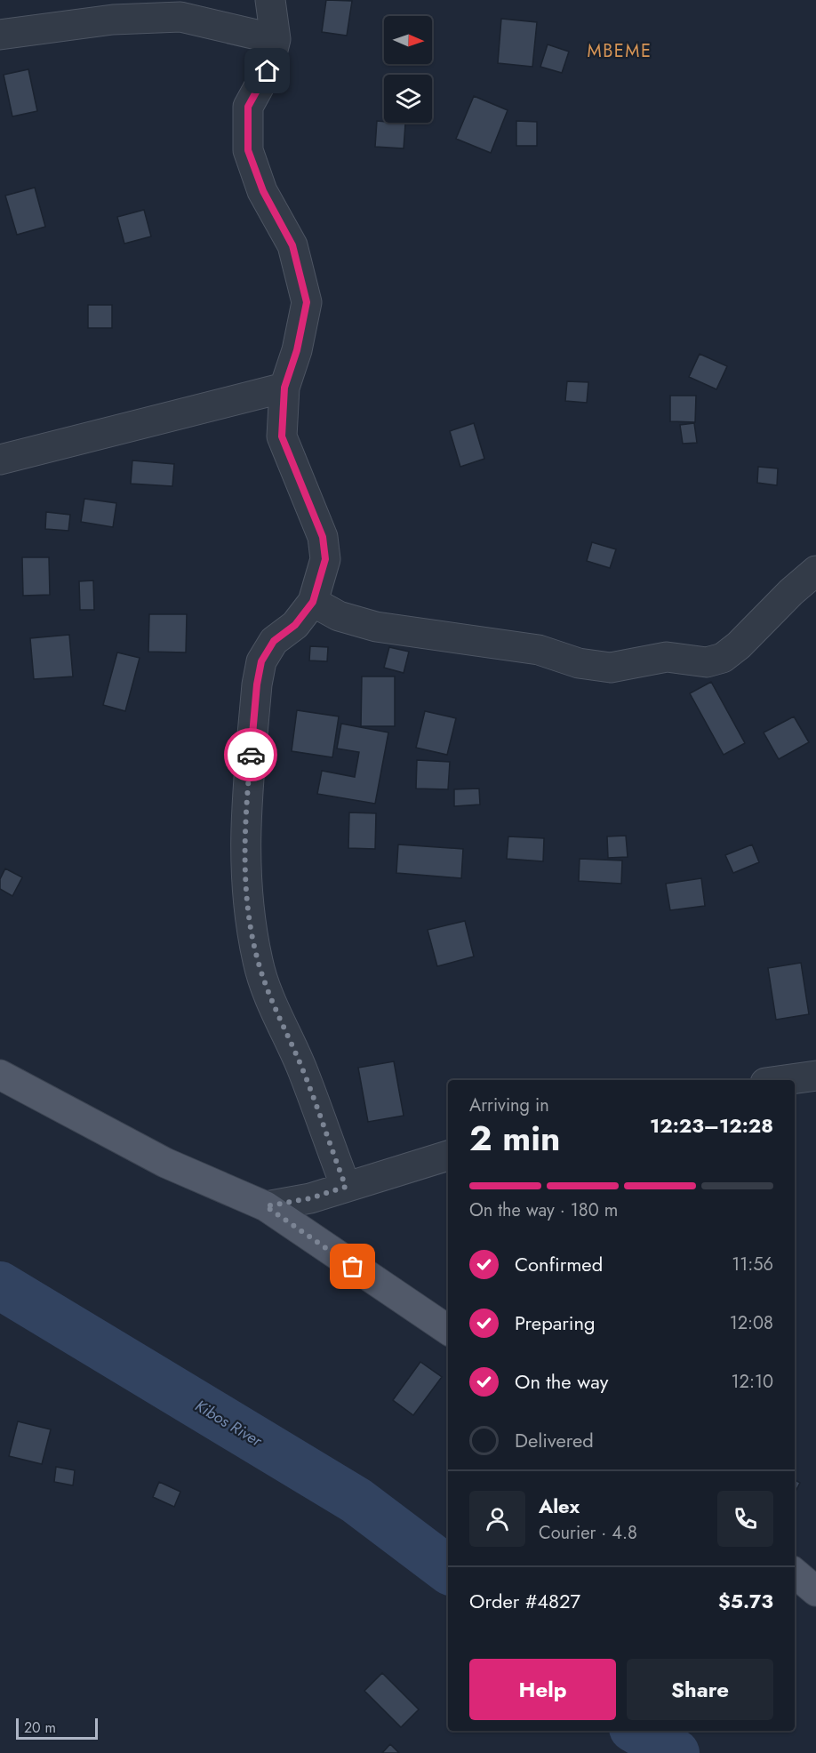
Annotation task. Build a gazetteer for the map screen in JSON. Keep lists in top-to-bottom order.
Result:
{
  "districts": ["MBEME"],
  "water": ["Kibos River"],
  "scale_bar": "20 m",
  "north": "right",
  "page": {
    "heading": ["2 min", "Arriving in", "12:23–12:28"],
    "panel": [
      "Alex",
      "Courier · 4.8",
      "Order #4827",
      "$5.73"
    ],
    "bar": "On the way · 180 m",
    "list": [
      ["Confirmed", "11:56"],
      ["Preparing", "12:08"],
      ["On the way", "12:10"],
      "Delivered"
    ],
    "buttons": ["Help", "Share"],
    "scale": "20 m"
  }
}
